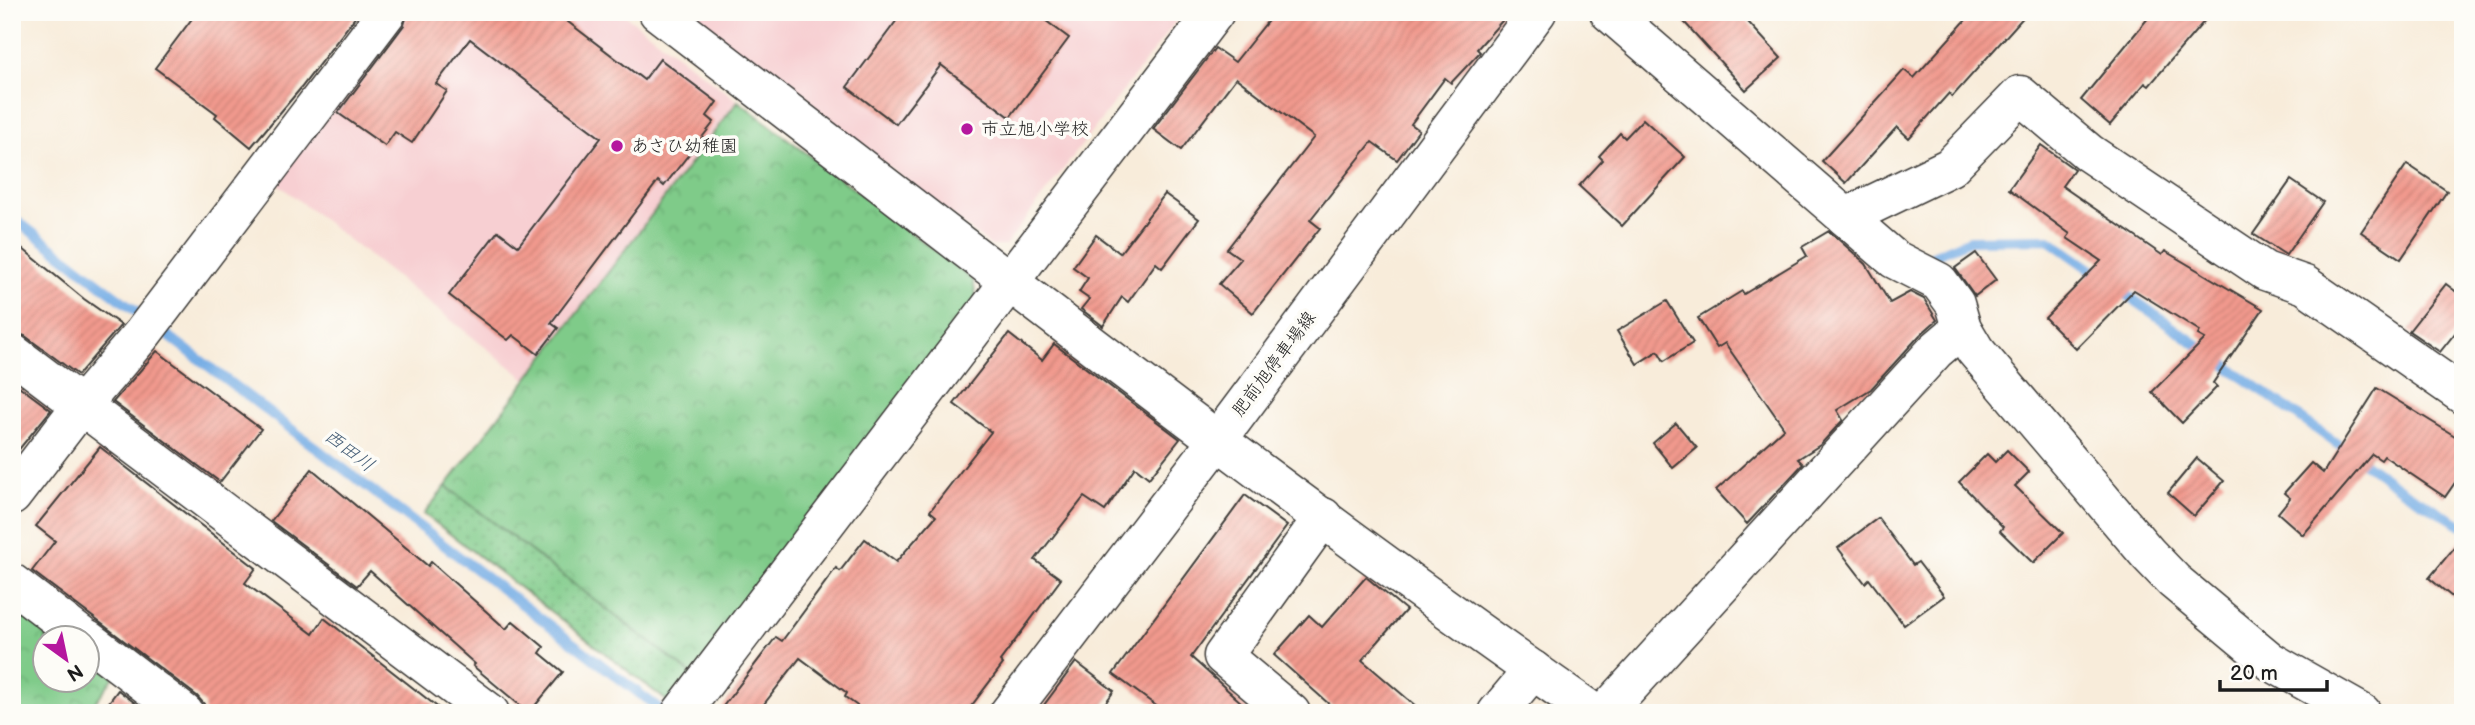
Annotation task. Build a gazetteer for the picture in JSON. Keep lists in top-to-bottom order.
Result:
{
  "streets": {
    "street": ["肥前旭停車場線"]
  },
  "water": ["西田川"],
  "places": ["市立旭小学校", "あさひ幼稚園"],
  "scale_bar": "20 m",
  "north": "bottom right"
}
